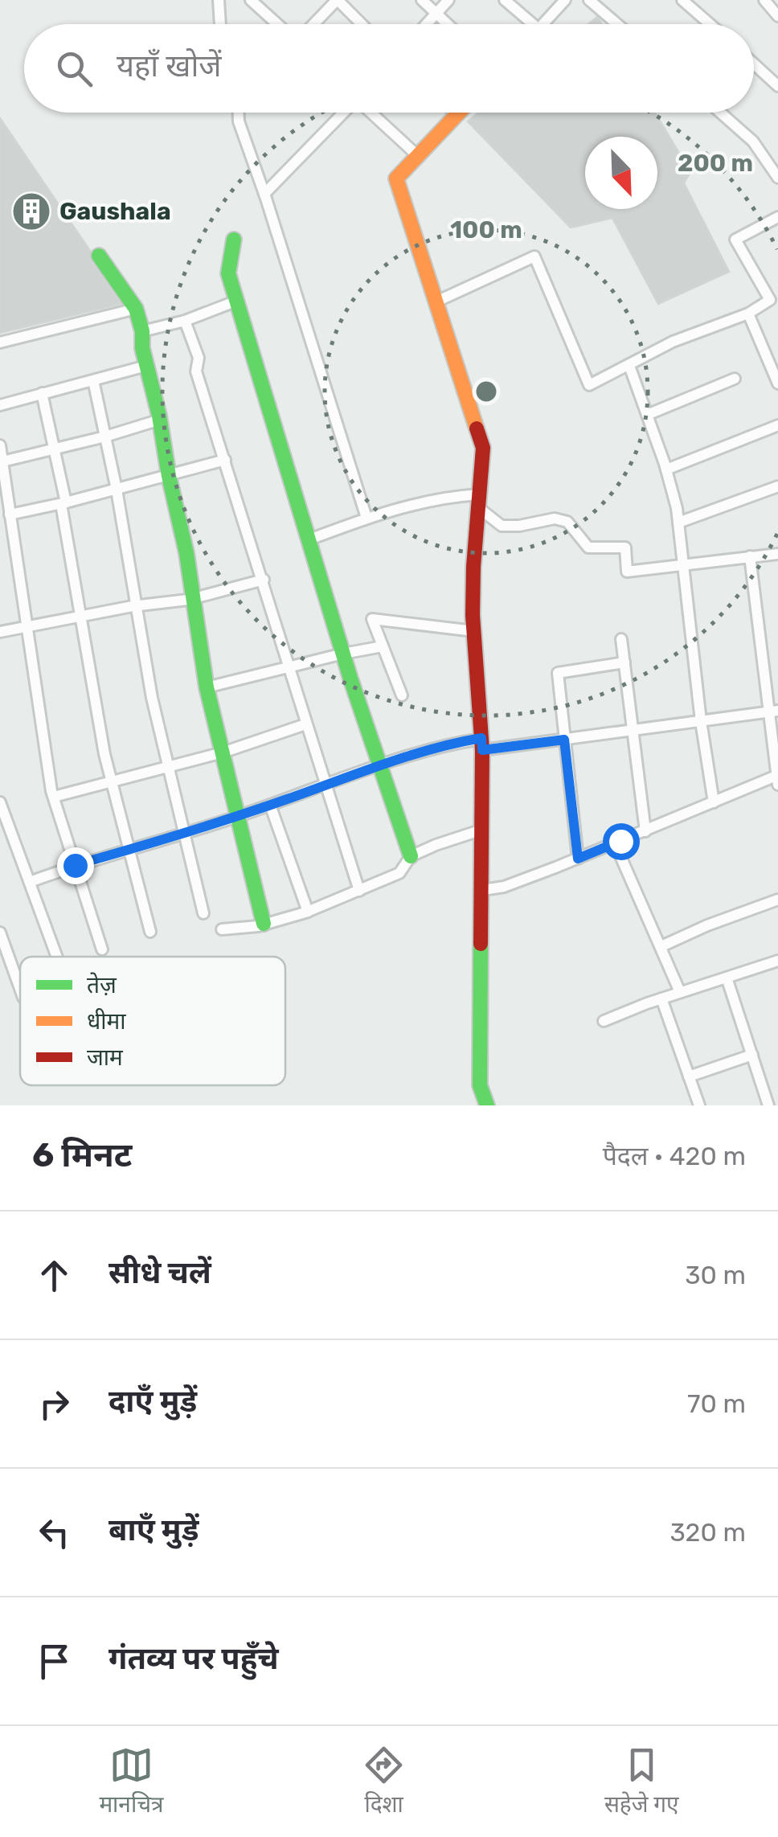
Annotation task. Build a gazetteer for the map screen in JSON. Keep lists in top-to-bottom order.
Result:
{
  "places": {
    "building": ["Gaushala"]
  },
  "legend": ["तेज़", "धीमा", "जाम"],
  "north": "bottom right",
  "page": {
    "search": "यहाँ खोजें",
    "heading": ["6 मिनट", "पैदल · 420 m"],
    "list": [
      ["सीधे चलें", "30 m"],
      ["दाएँ मुड़ें", "70 m"],
      ["बाएँ मुड़ें", "320 m"],
      "गंतव्य पर पहुँचे"
    ],
    "nav": ["मानचित्र", "दिशा", "सहेजे गए"]
  },
  "rings": ["200 m", "100 m"]
}
